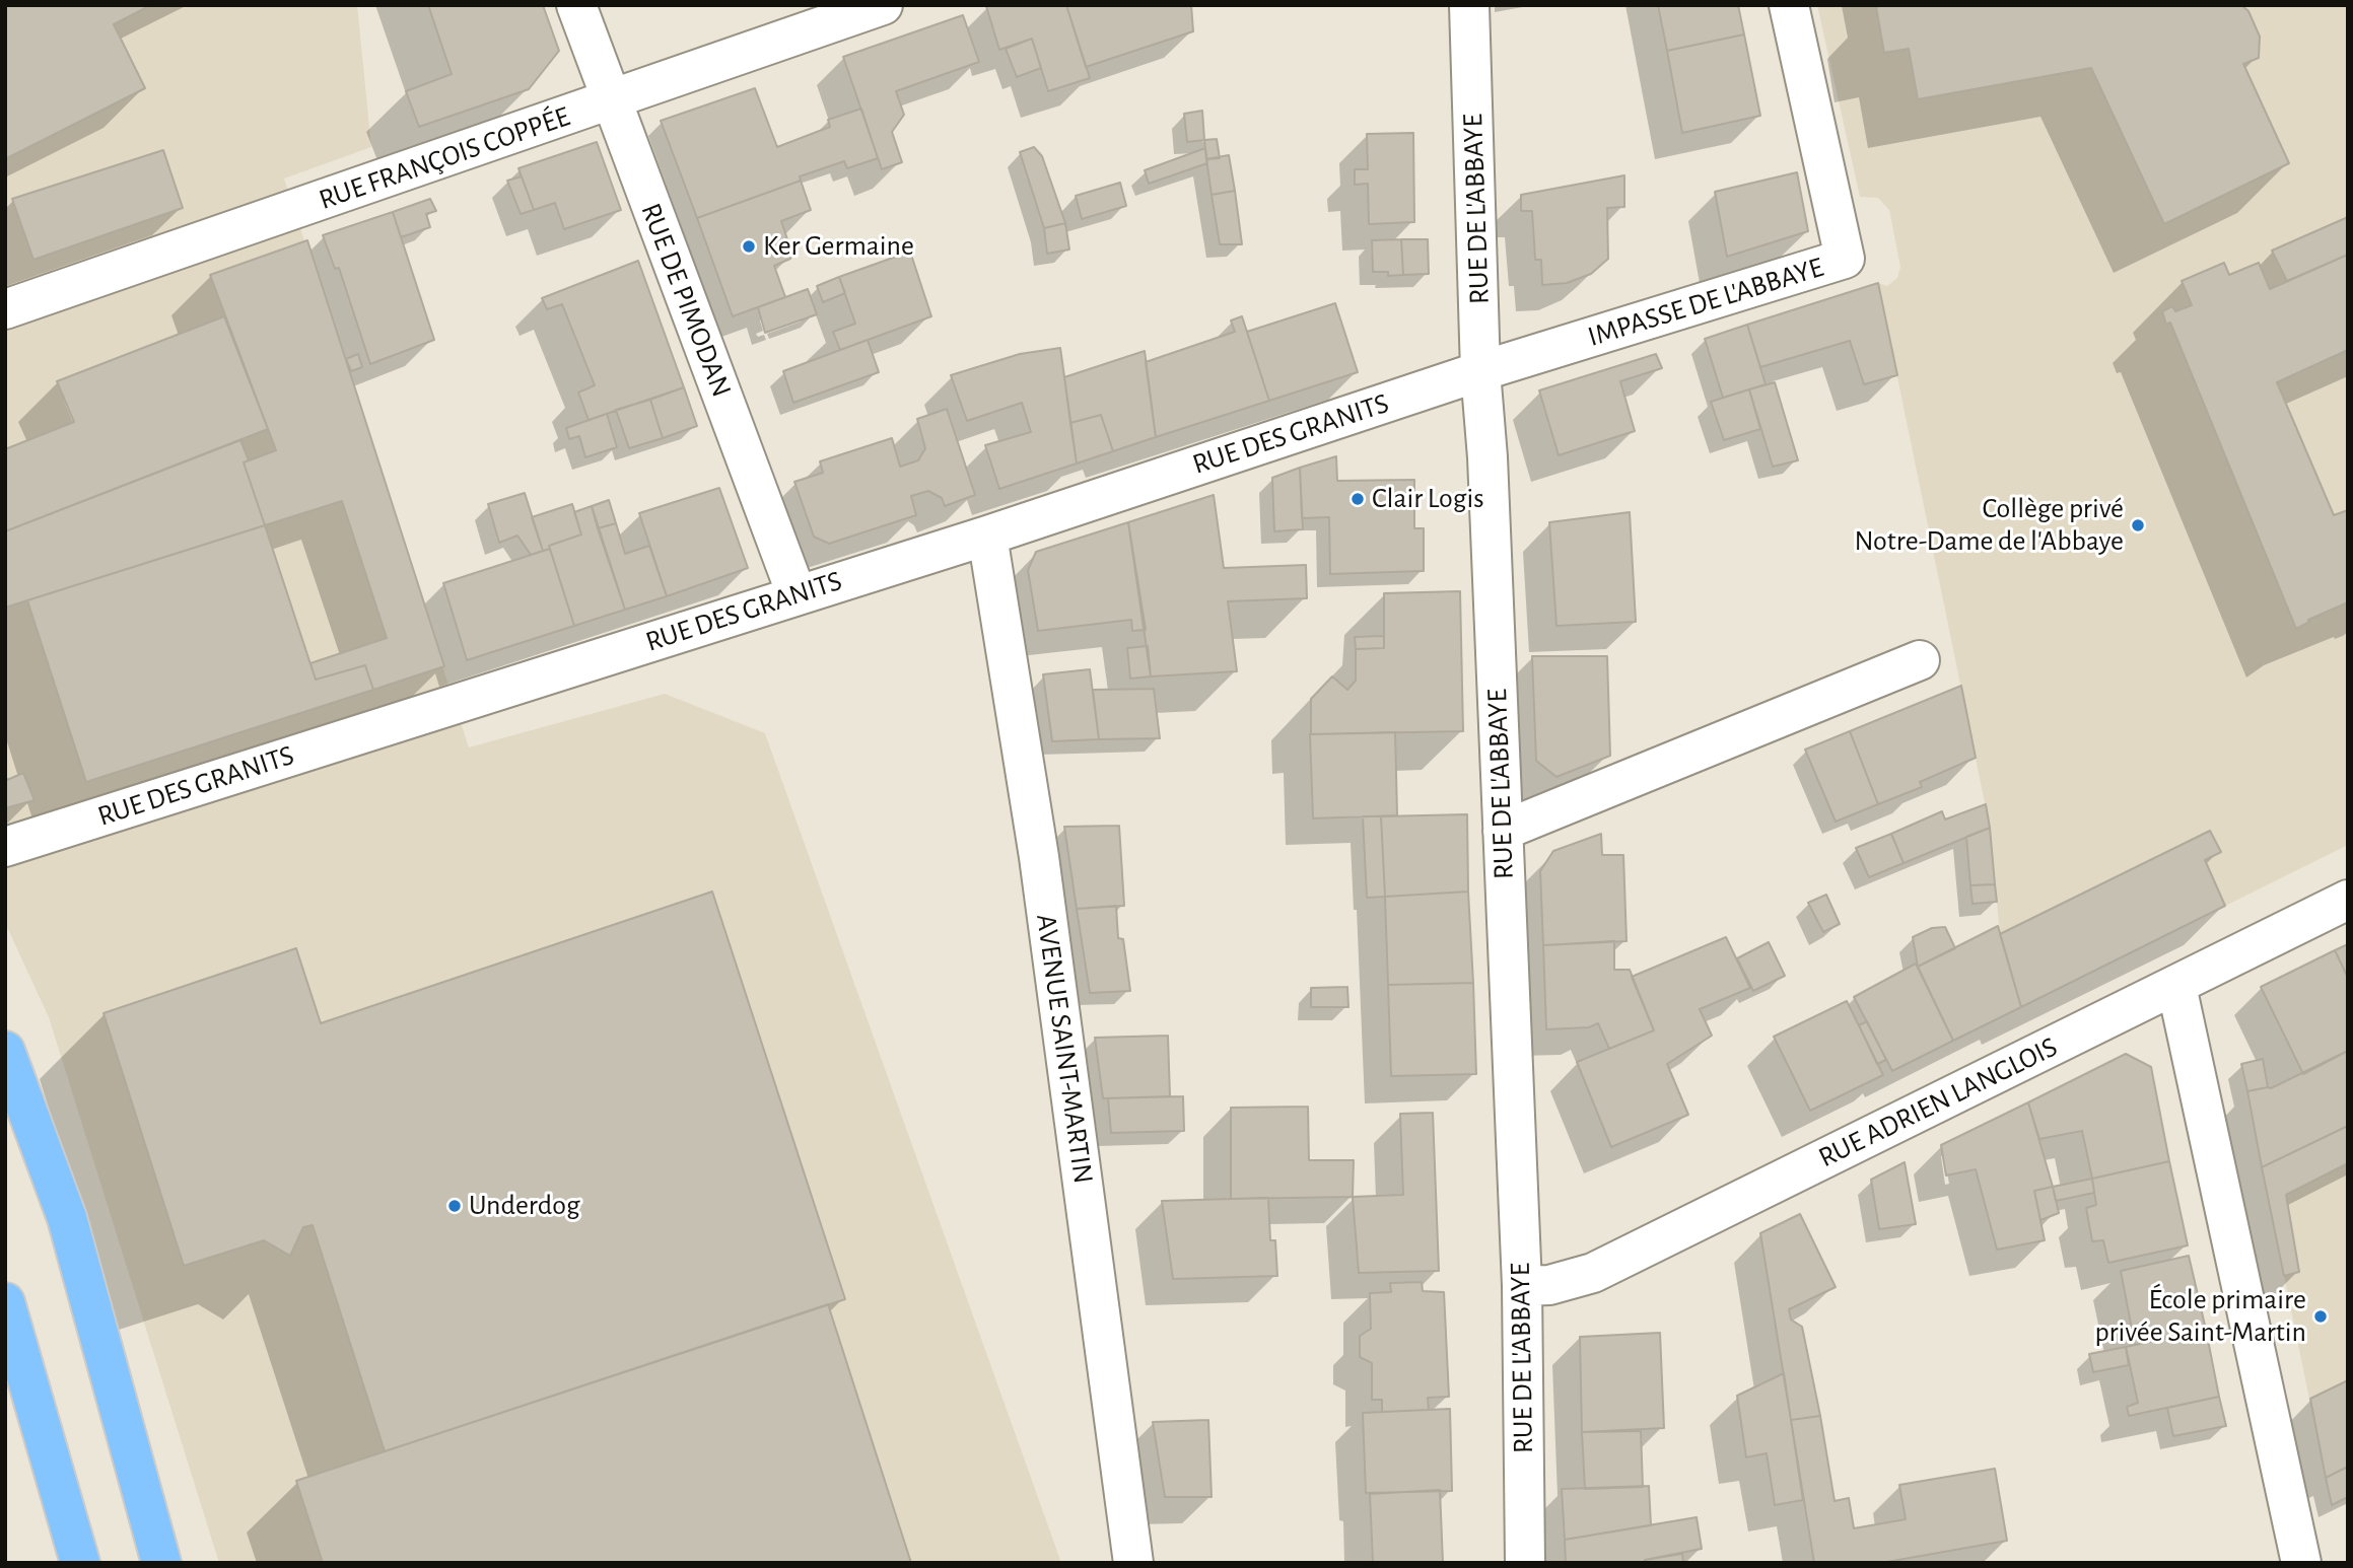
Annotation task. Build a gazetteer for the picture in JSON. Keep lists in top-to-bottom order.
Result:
{
  "streets": {
    "street": [
      "RUE FRANÇOIS COPPÉE",
      "RUE DE L'ABBAYE",
      "RUE DE PIMODAN",
      "IMPASSE DE L'ABBAYE",
      "RUE DES GRANITS",
      "AVENUE SAINT-MARTIN",
      "RUE ADRIEN LANGLOIS"
    ]
  },
  "crossings": [
    ["RUE FRANÇOIS COPPÉE", "RUE DE PIMODAN"],
    ["RUE DE L'ABBAYE", "IMPASSE DE L'ABBAYE"],
    ["RUE DE L'ABBAYE", "RUE DES GRANITS"],
    ["RUE DE L'ABBAYE", "RUE ADRIEN LANGLOIS"],
    ["RUE DE PIMODAN", "RUE DES GRANITS"],
    ["IMPASSE DE L'ABBAYE", "RUE DES GRANITS"],
    ["RUE DES GRANITS", "AVENUE SAINT-MARTIN"]
  ],
  "places": [
    "Ker Germaine",
    "Clair Logis",
    "Collège privé Notre-Dame de l'Abbaye",
    "Underdog",
    "École primaire privée Saint-Martin"
  ]
}
